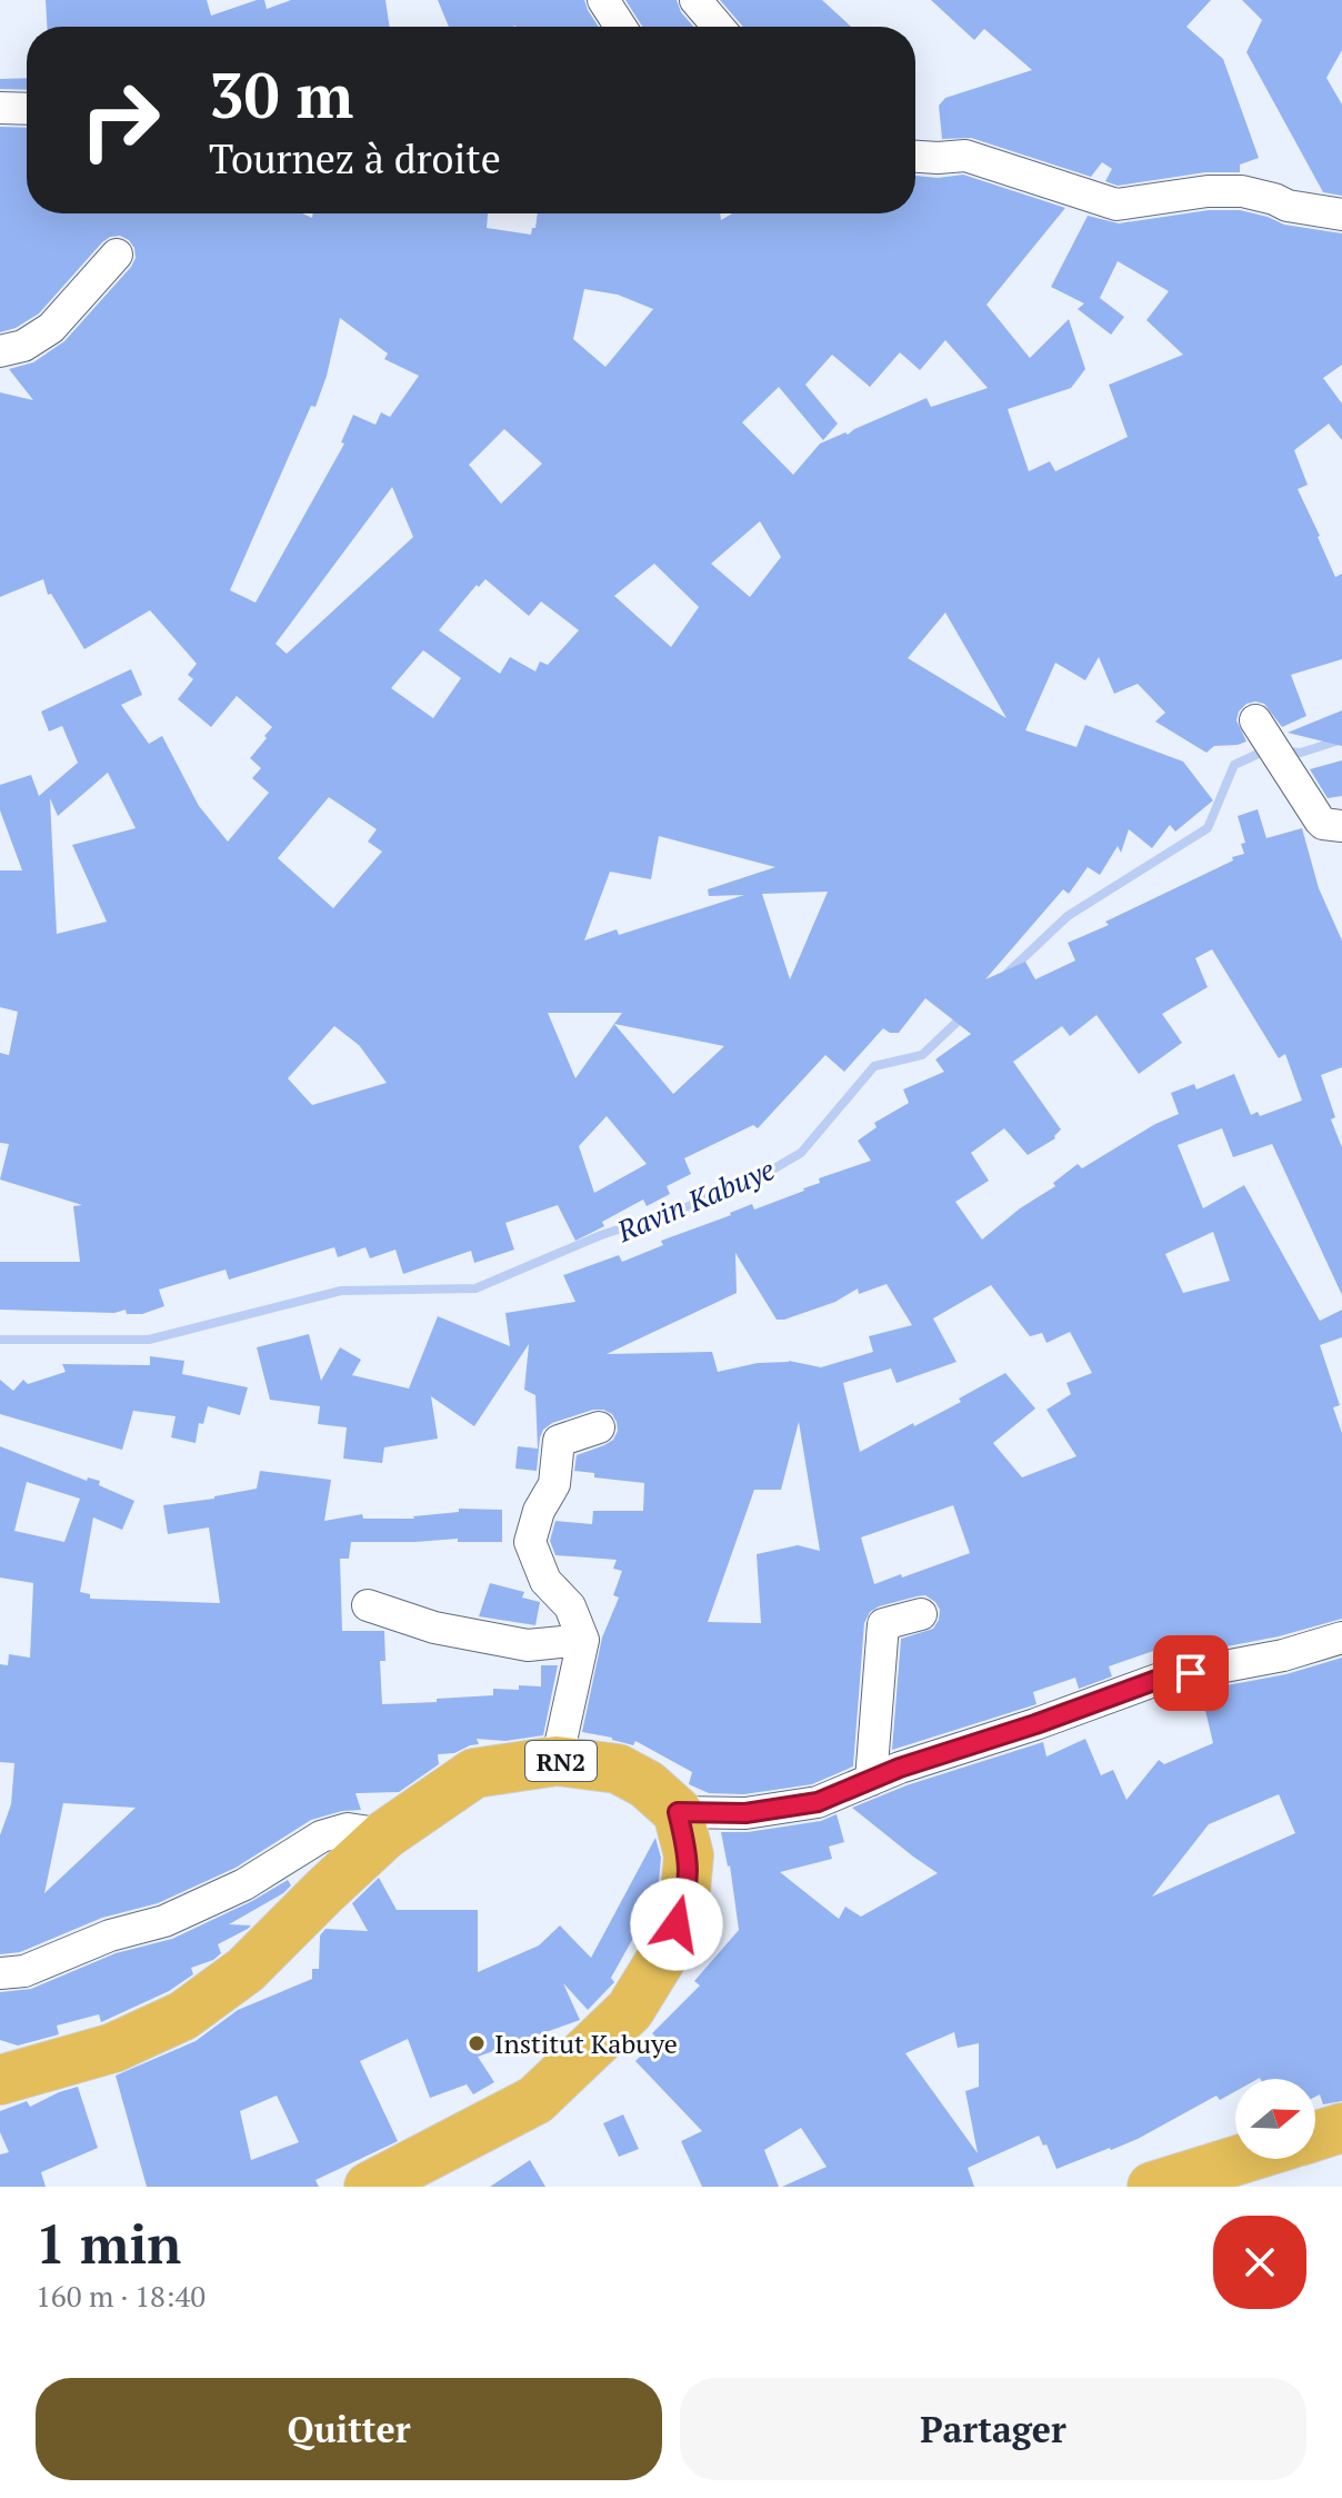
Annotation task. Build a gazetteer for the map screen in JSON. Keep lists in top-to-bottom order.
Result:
{
  "streets": {
    "highway": ["RN2"]
  },
  "water": ["Ravin Kabuye"],
  "places": ["Institut Kabuye"],
  "north": "right",
  "page": {
    "turn": ["30 m", "Tournez à droite"],
    "heading": ["1 min", "160 m · 18:40"],
    "buttons": ["Quitter", "Partager"]
  }
}
